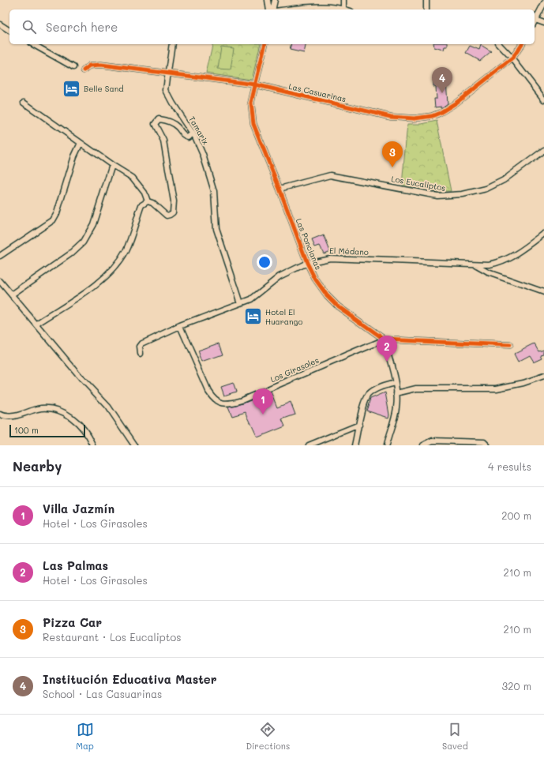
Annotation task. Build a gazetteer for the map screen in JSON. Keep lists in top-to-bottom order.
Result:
{
  "streets": {
    "street": [
      "Las Casuarinas",
      "Tamarix",
      "Los Eucaliptos",
      "Las Poncianas",
      "El Médano",
      "Los Girasoles"
    ]
  },
  "crossings": [
    ["Las Casuarinas", "Tamarix"],
    ["Las Casuarinas", "Las Poncianas"],
    ["Tamarix", "El Médano"],
    ["Los Eucaliptos", "Las Poncianas"],
    ["Las Poncianas", "El Médano"],
    ["Las Poncianas", "Los Girasoles"],
    ["El Médano", "Los Girasoles"]
  ],
  "places": {
    "hotel": ["Belle Sand", "Hotel El Huarango"]
  },
  "scale_bar": "100 m",
  "page": {
    "search": "Search here",
    "pins": [
      "4",
      "3",
      "2",
      "1"
    ],
    "scale": "100 m",
    "heading": ["Nearby", "4 results"],
    "list": [
      {
        "mark": "1",
        "name": "Villa Jazmín",
        "note": "Hotel · Los Girasoles",
        "value": "200 m"
      },
      {
        "mark": "2",
        "name": "Las Palmas",
        "note": "Hotel · Los Girasoles",
        "value": "210 m"
      },
      {
        "mark": "3",
        "name": "Pizza Car",
        "note": "Restaurant · Los Eucaliptos",
        "value": "210 m"
      },
      {
        "mark": "4",
        "name": "Institución Educativa Master",
        "note": "School · Las Casuarinas",
        "value": "320 m"
      }
    ],
    "nav": ["Map", "Directions", "Saved"]
  }
}
